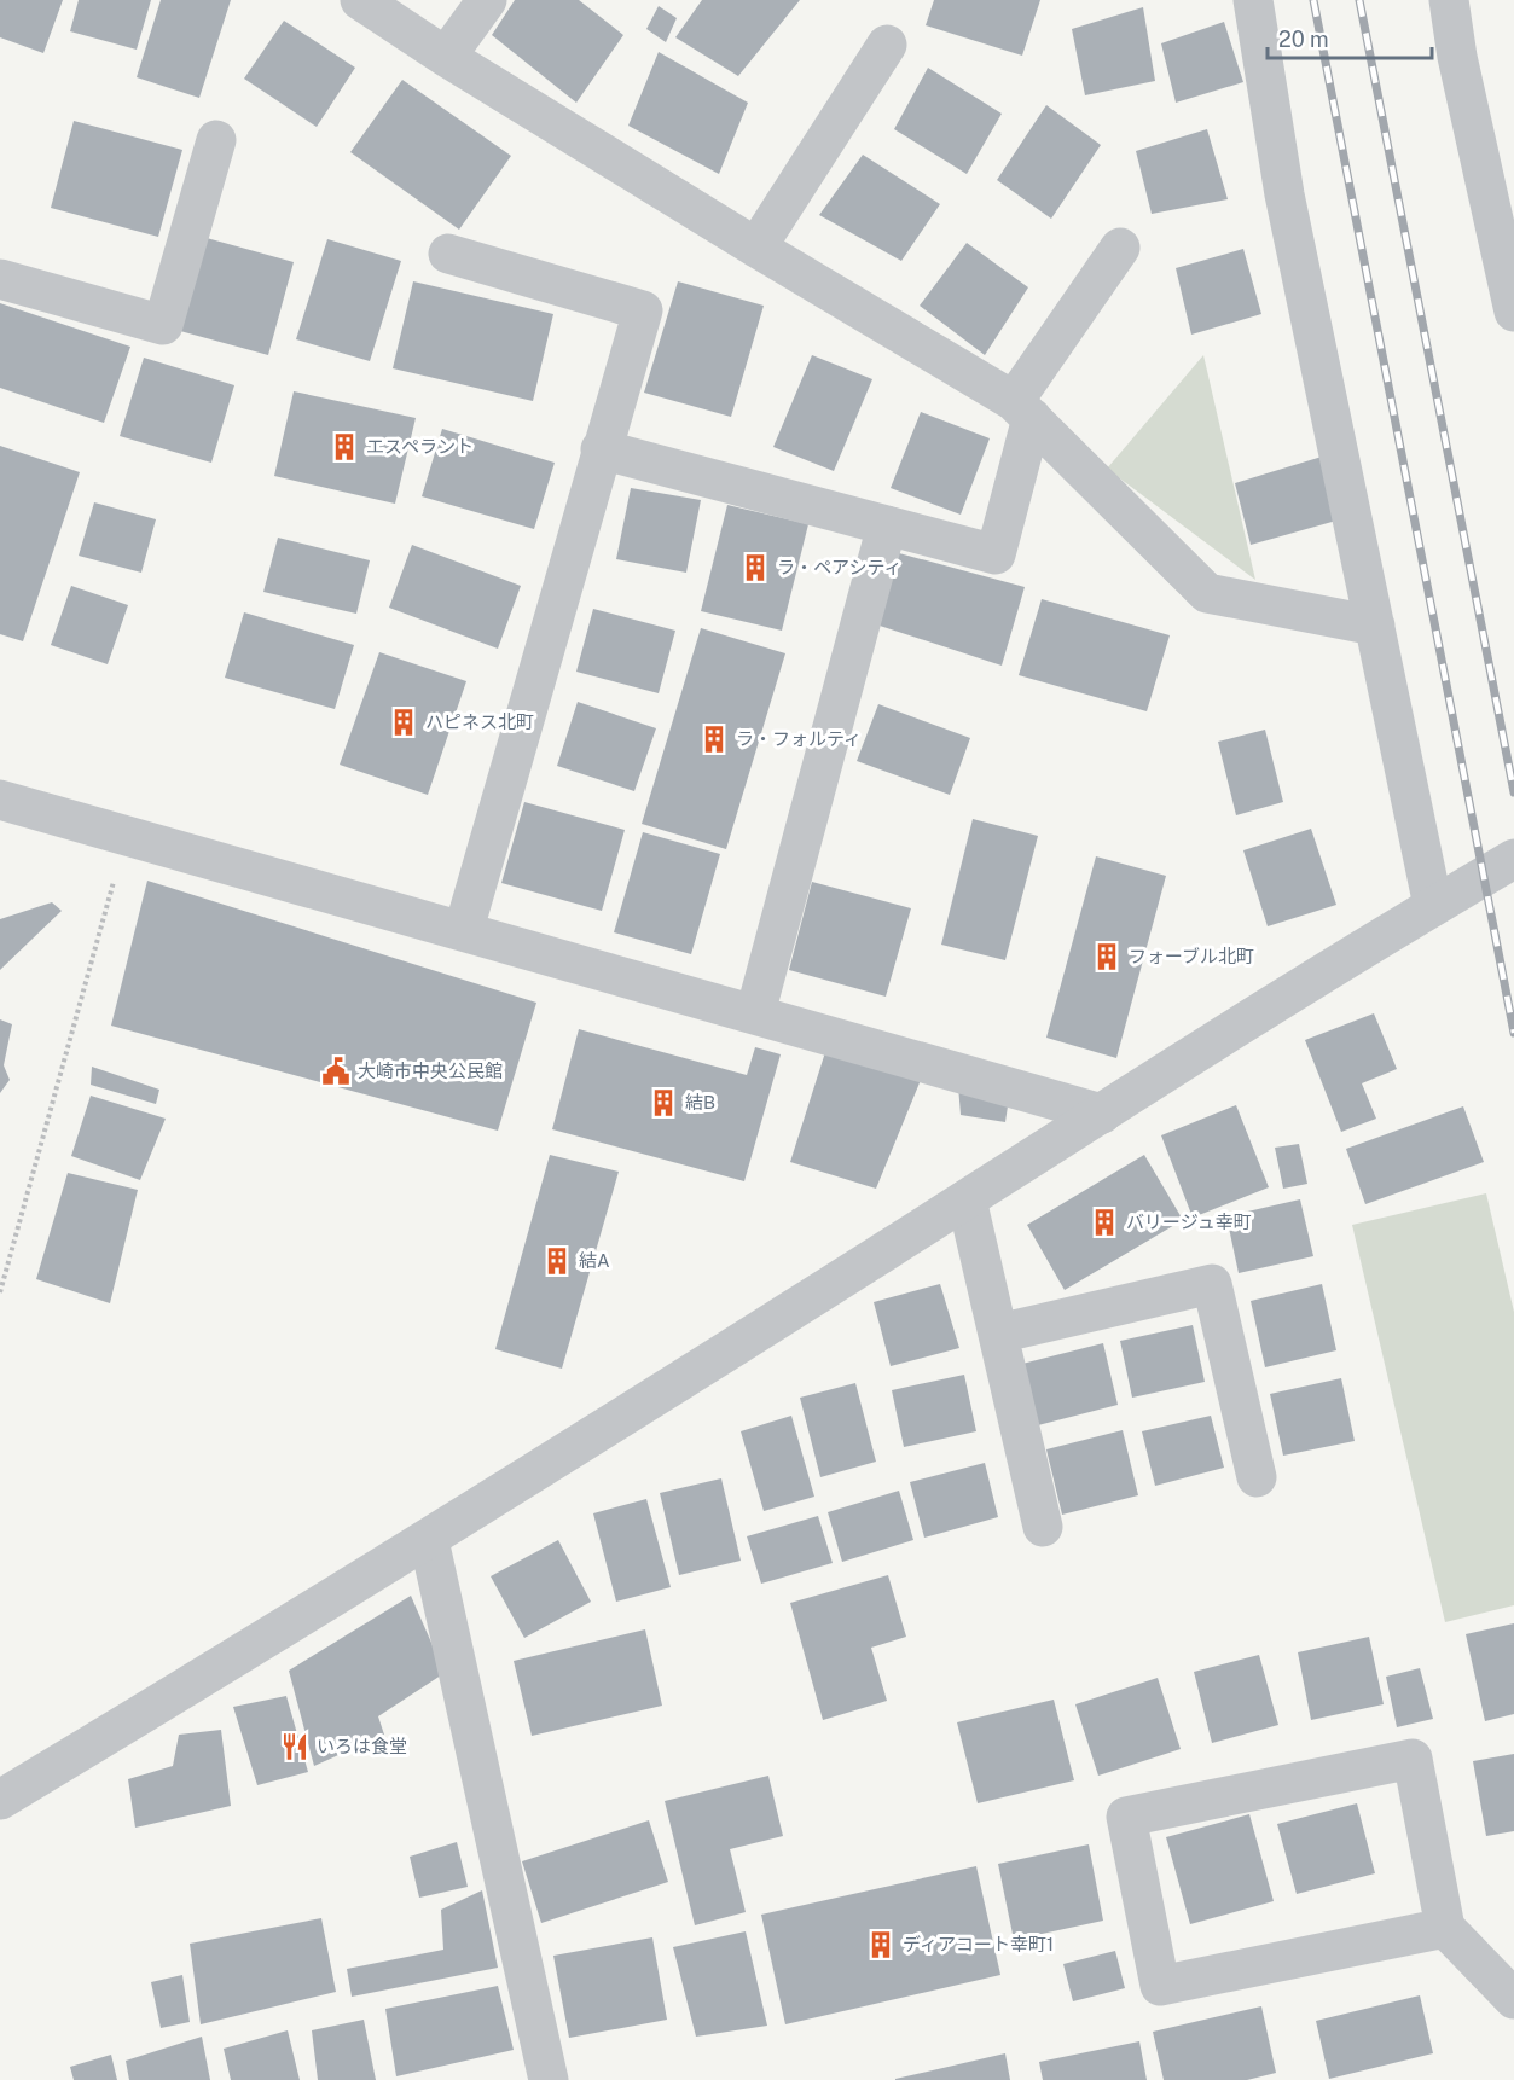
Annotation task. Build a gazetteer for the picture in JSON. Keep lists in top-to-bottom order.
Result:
{
  "places": {
    "building": [
      "エスペラント",
      "ラ・ペアシティ",
      "ハピネス北町",
      "ラ・フォルティ",
      "フォーブル北町",
      "結B",
      "バリージュ幸町",
      "結A",
      "ディアコート幸町1"
    ],
    "public building": ["大崎市中央公民館"],
    "restaurant": ["いろは食堂"]
  },
  "scale_bar": "20 m"
}
